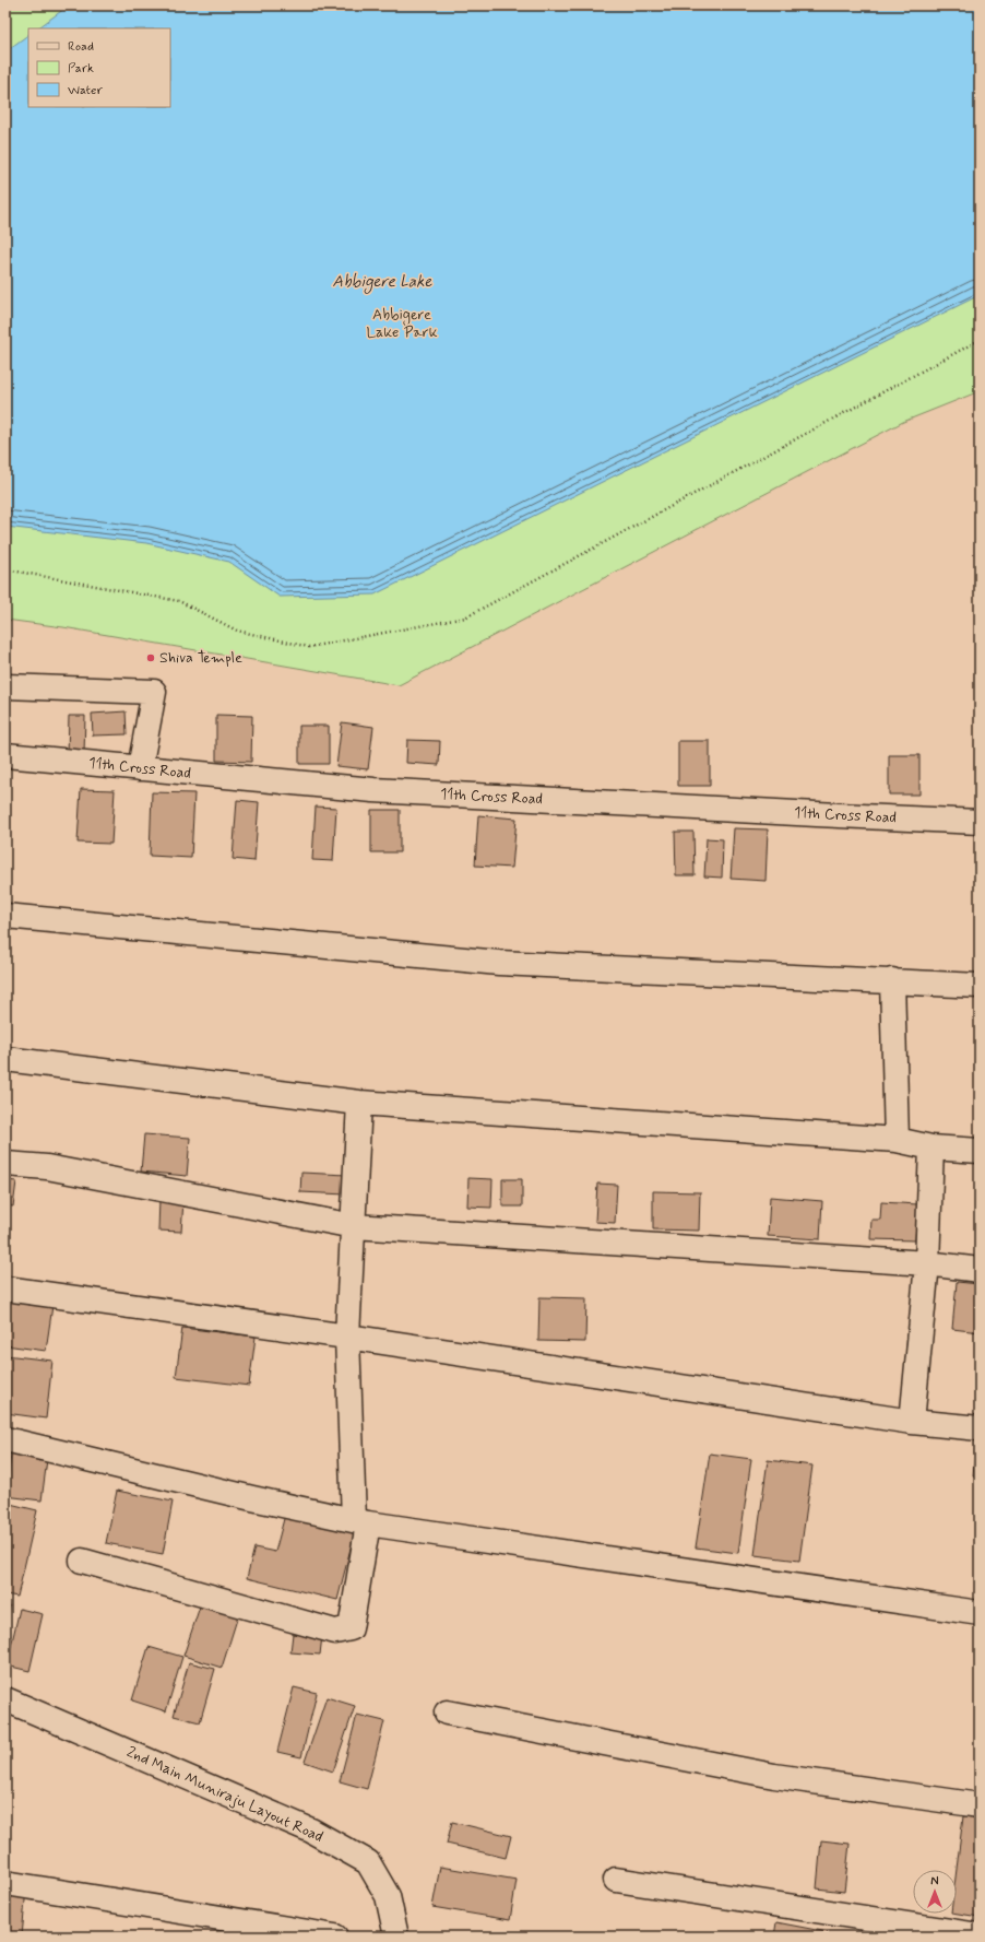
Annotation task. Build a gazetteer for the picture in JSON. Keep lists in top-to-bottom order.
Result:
{
  "streets": {
    "street": ["11th Cross Road", "2nd Main Muniraju Layout Road"]
  },
  "water": ["Abbigere Lake"],
  "parks": ["Abbigere Lake Park"],
  "places": ["Shiva Temple"],
  "legend": ["Road", "Park", "Water"],
  "north": "top"
}
